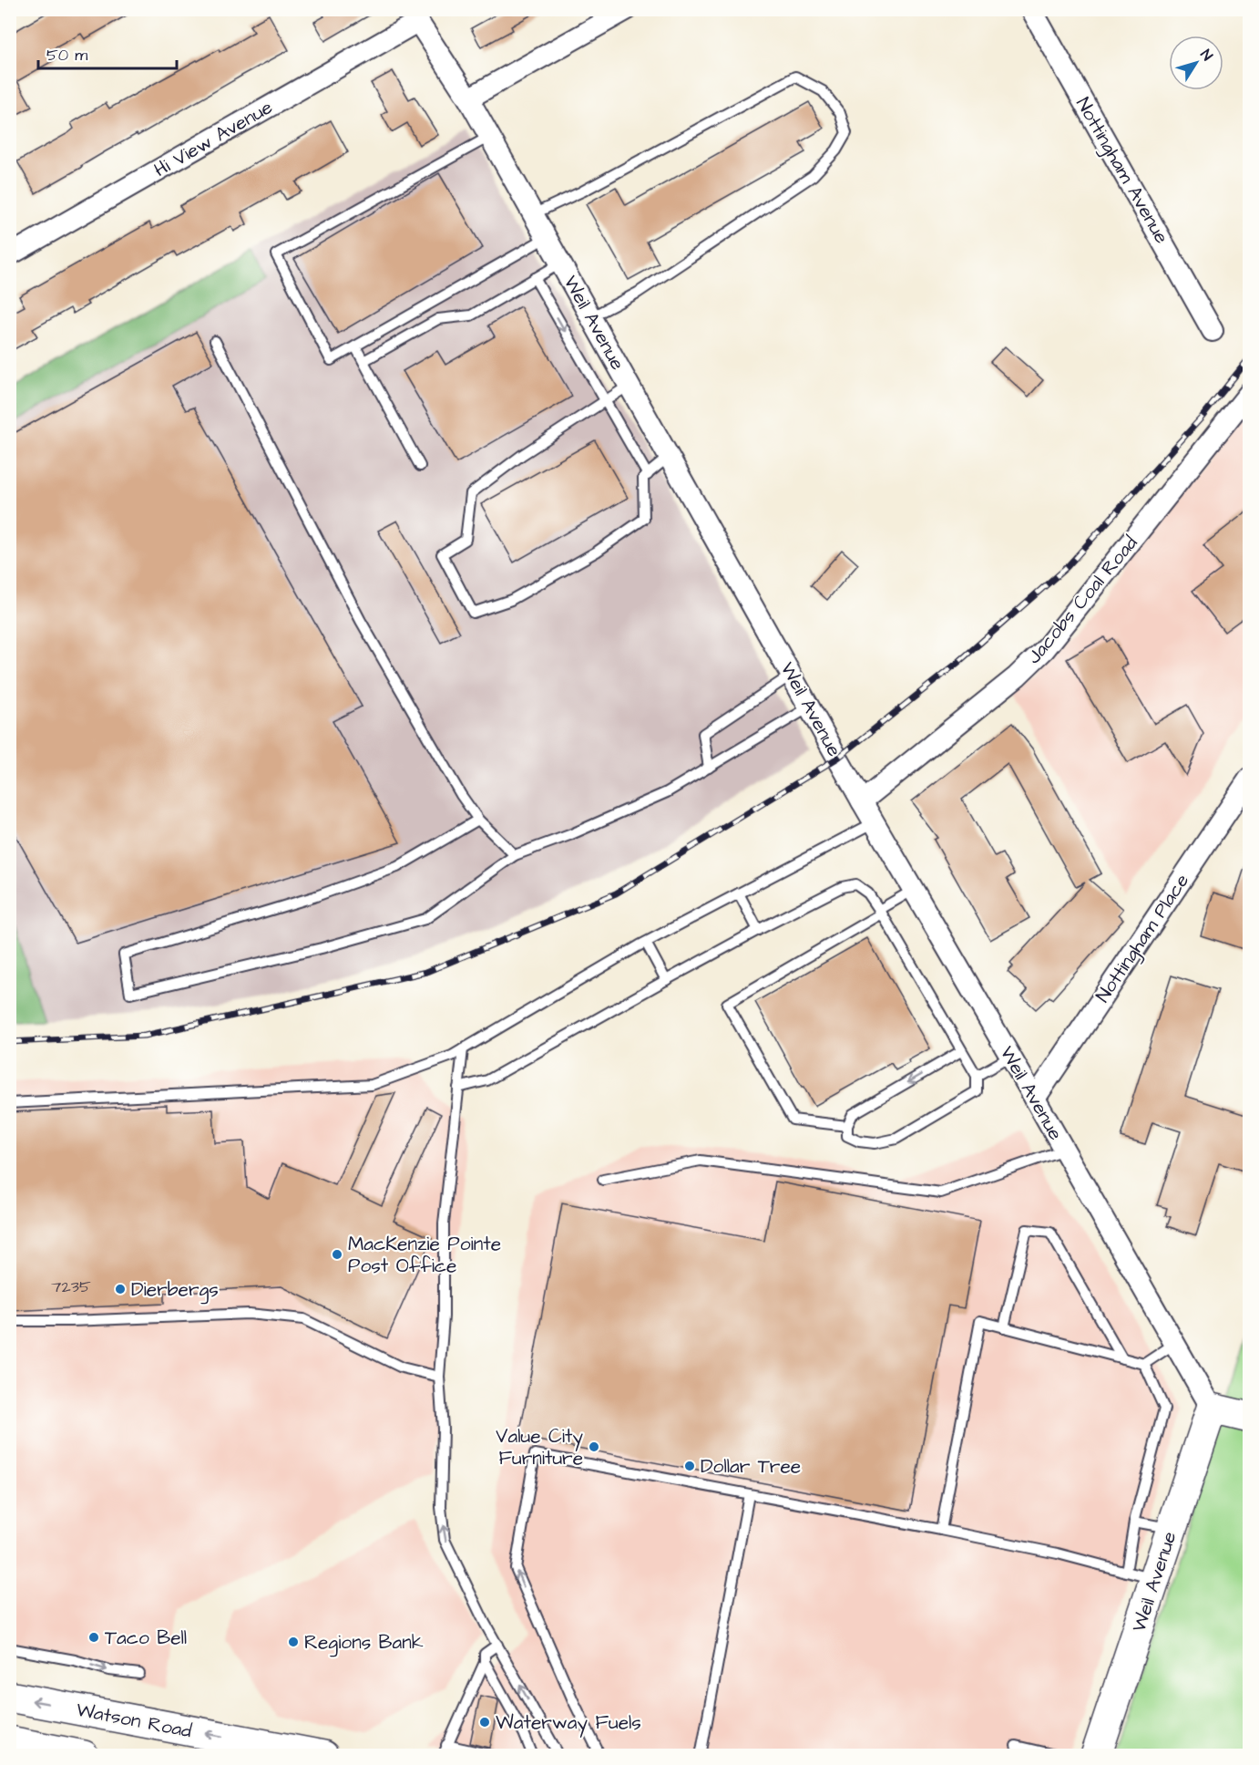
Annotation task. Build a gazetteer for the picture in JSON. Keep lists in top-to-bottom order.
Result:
{
  "streets": {
    "main road": ["Weil Avenue", "Watson Road"],
    "street": [
      "Hi View Avenue",
      "Nottingham Avenue",
      "Jacobs Coal Road",
      "Nottingham Place"
    ]
  },
  "crossings": [
    ["Hi View Avenue", "Weil Avenue"],
    ["Weil Avenue", "Jacobs Coal Road"],
    ["Weil Avenue", "Nottingham Place"]
  ],
  "one_way": ["Watson Road"],
  "places": [
    "MacKenzie Pointe Post Office",
    "Dierbergs",
    "Value City Furniture",
    "Dollar Tree",
    "Taco Bell",
    "Regions Bank",
    "Waterway Fuels"
  ],
  "house_numbers": ["7235"],
  "scale_bar": "50 m",
  "north": "top right"
}
